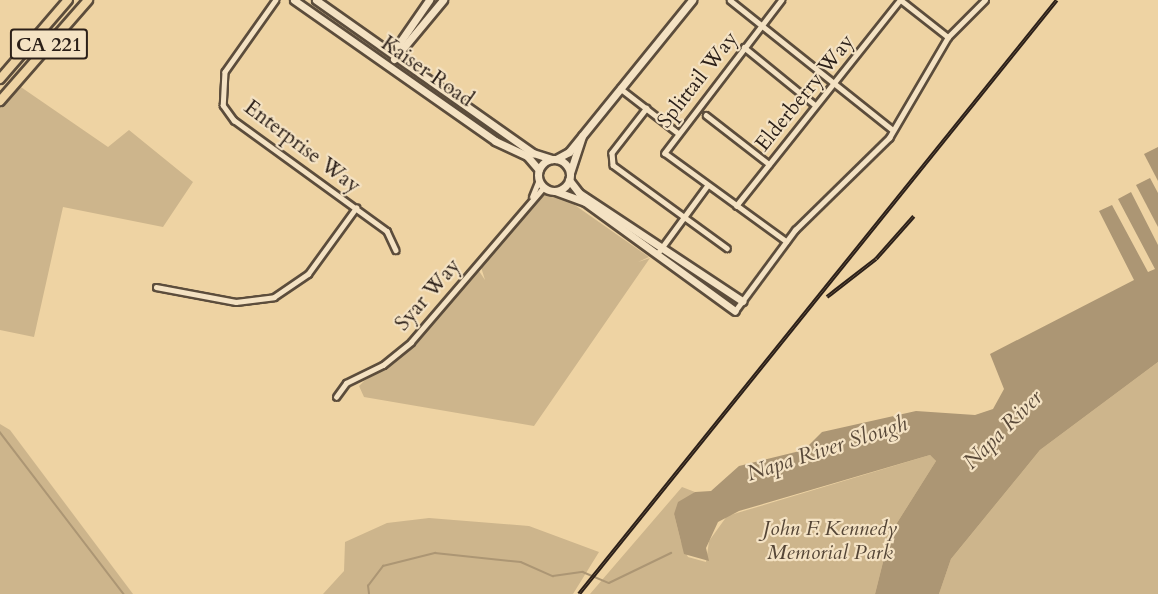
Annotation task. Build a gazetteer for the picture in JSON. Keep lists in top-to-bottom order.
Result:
{
  "streets": {
    "main road": ["CA 221"],
    "street": [
      "Kaiser Road",
      "Splittail Way",
      "Elderberry Way",
      "Enterprise Way",
      "Syar Way"
    ]
  },
  "crossings": [
    ["Kaiser Road", "Syar Way"]
  ],
  "water": ["Napa River", "Napa River Slough"],
  "parks": ["John F. Kennedy Memorial Park"]
}
